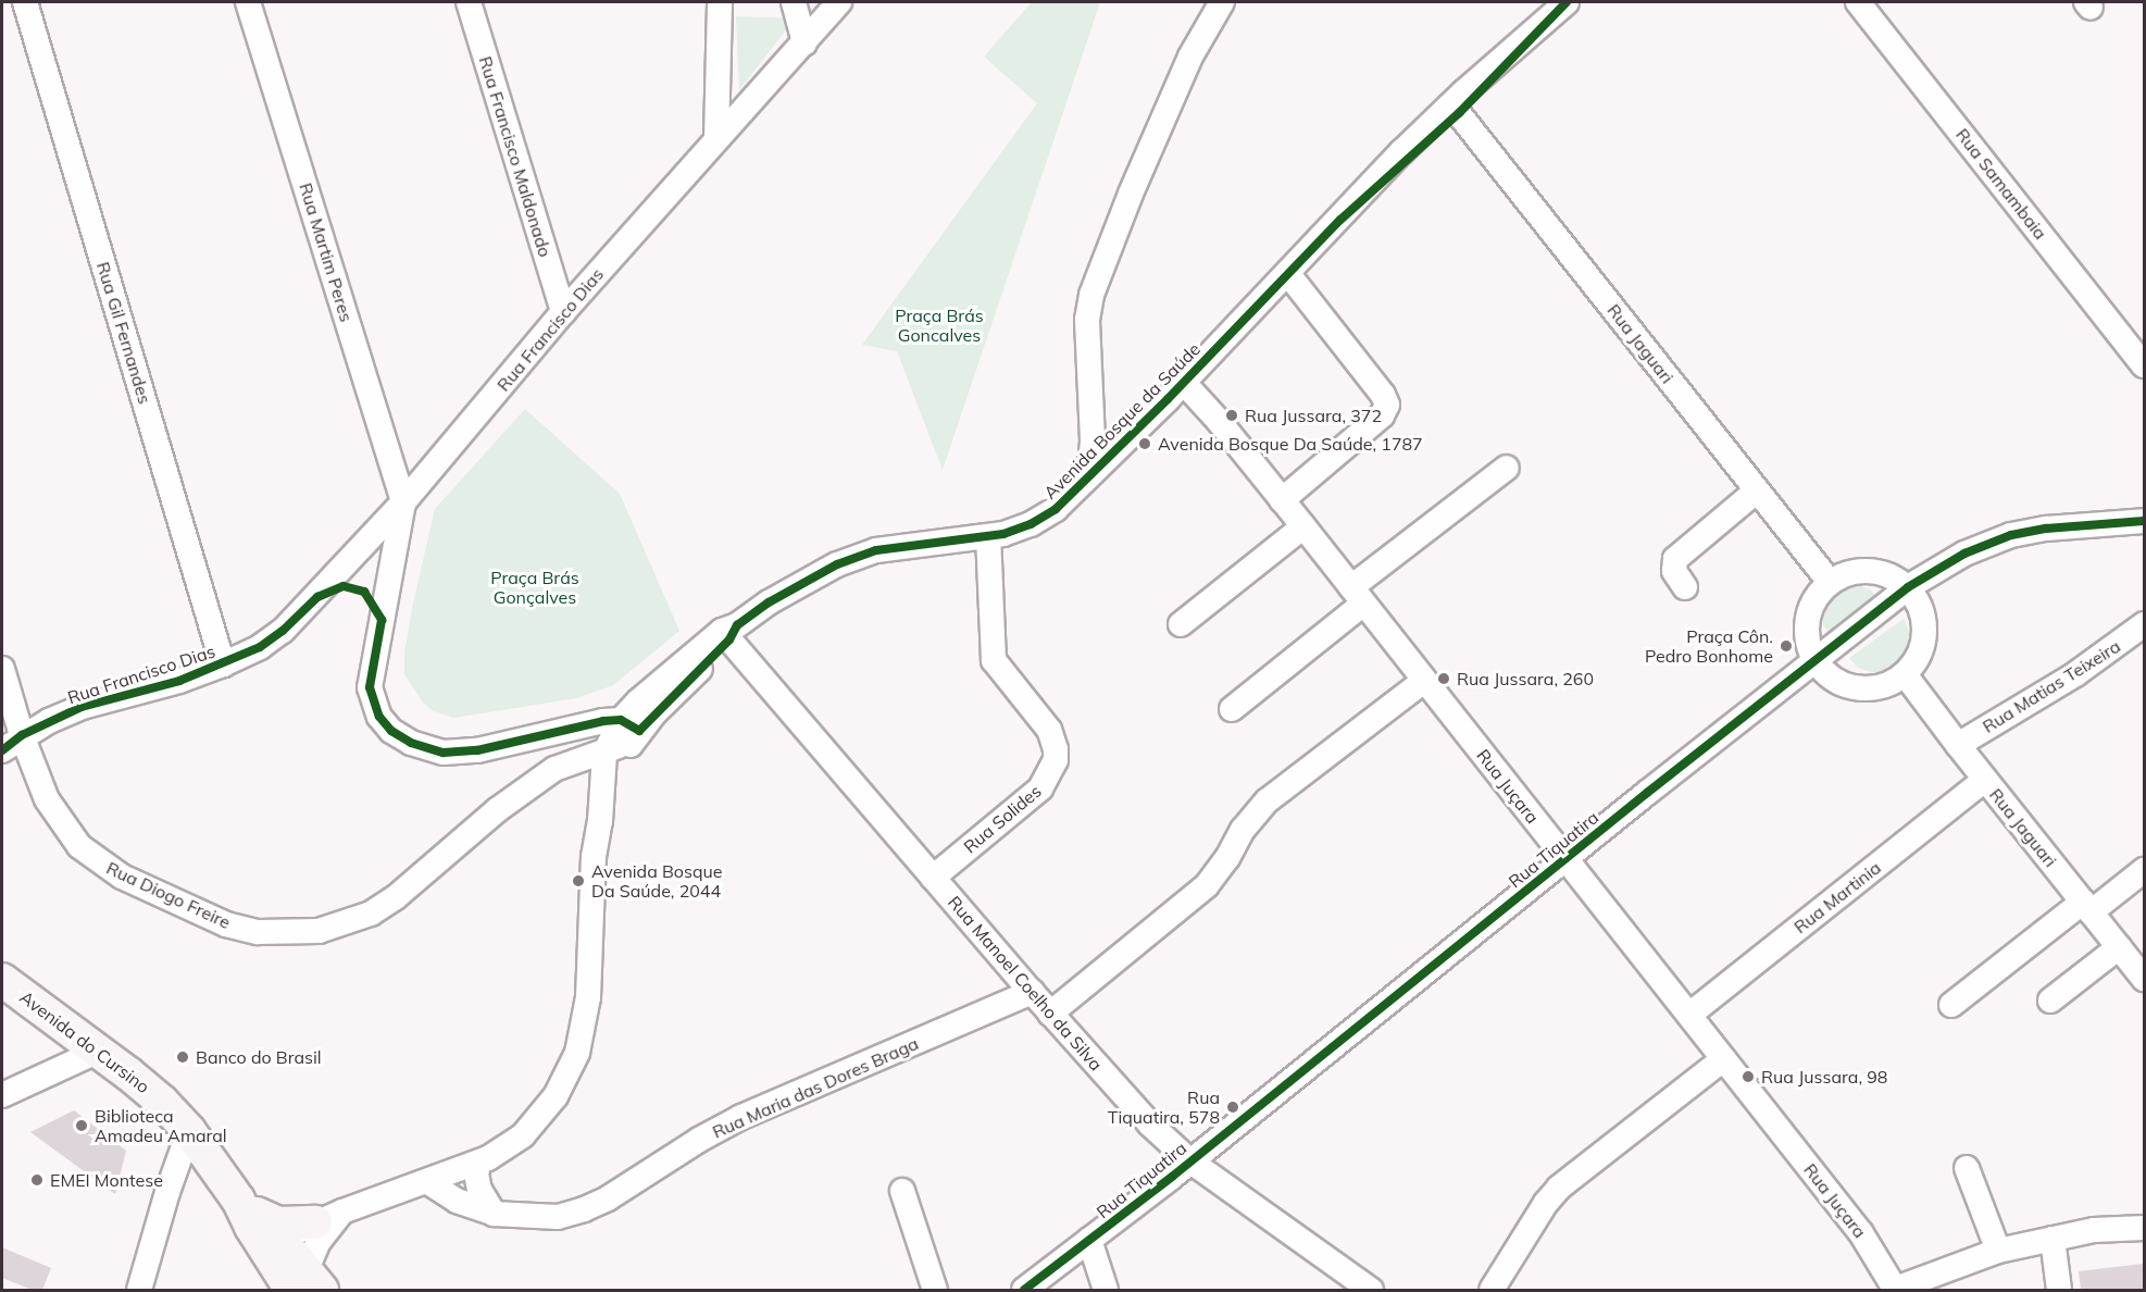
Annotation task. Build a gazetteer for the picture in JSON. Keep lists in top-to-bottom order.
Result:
{
  "streets": {
    "main road": ["Avenida do Cursino"],
    "street": [
      "Rua Francisco Maldonado",
      "Rua Samambaia",
      "Rua Martim Peres",
      "Rua Francisco Dias",
      "Rua Gil Fernandes",
      "Rua Jaguari",
      "Avenida Bosque da Saúde",
      "Rua Matias Teixeira",
      "Rua Juçara",
      "Rua Solides",
      "Rua Tiquatira",
      "Rua Diogo Freire",
      "Rua Martinia",
      "Rua Manoel Coelho da Silva",
      "Rua Maria das Dores Braga"
    ]
  },
  "crossings": [
    ["Rua Francisco Maldonado", "Rua Francisco Dias"],
    ["Rua Martim Peres", "Rua Francisco Dias"],
    ["Rua Francisco Dias", "Rua Gil Fernandes"],
    ["Rua Francisco Dias", "Rua Diogo Freire"],
    ["Rua Jaguari", "Avenida Bosque da Saúde"],
    ["Rua Jaguari", "Rua Matias Teixeira"],
    ["Rua Jaguari", "Rua Martinia"],
    ["Avenida Bosque da Saúde", "Rua Juçara"],
    ["Avenida Bosque da Saúde", "Rua Solides"],
    ["Avenida Bosque da Saúde", "Rua Diogo Freire"],
    ["Avenida Bosque da Saúde", "Rua Manoel Coelho da Silva"],
    ["Avenida Bosque da Saúde", "Avenida do Cursino"],
    ["Avenida Bosque da Saúde", "Rua Maria das Dores Braga"],
    ["Rua Juçara", "Rua Tiquatira"],
    ["Rua Juçara", "Rua Martinia"],
    ["Rua Solides", "Rua Manoel Coelho da Silva"],
    ["Rua Tiquatira", "Rua Manoel Coelho da Silva"],
    ["Rua Manoel Coelho da Silva", "Rua Maria das Dores Braga"]
  ],
  "parks": ["Praça Brás Goncalves", "Praça Brás Gonçalves"],
  "places": [
    "Rua Jussara, 372",
    "Avenida Bosque Da Saúde, 1787",
    "Praça Côn. Pedro Bonhome",
    "Rua Jussara, 260",
    "Avenida Bosque Da Saúde, 2044",
    "Banco do Brasil",
    "Rua Jussara, 98",
    "Rua Tiquatira, 578",
    "Biblioteca Amadeu Amaral",
    "EMEI Montese"
  ]
}
